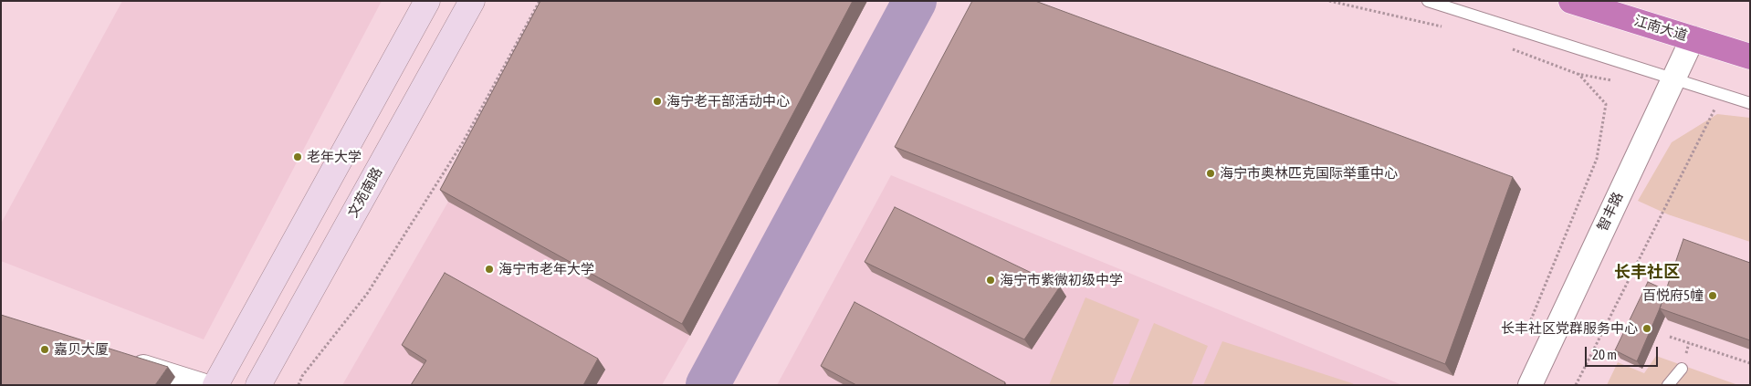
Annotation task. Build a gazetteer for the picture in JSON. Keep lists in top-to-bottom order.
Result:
{
  "streets": {
    "highway": ["江南大道"],
    "main road": ["文苑南路"],
    "street": ["智丰路"]
  },
  "crossings": [
    ["江南大道", "智丰路"]
  ],
  "districts": ["长丰社区"],
  "places": [
    "海宁老干部活动中心",
    "老年大学",
    "海宁市奥林匹克国际举重中心",
    "海宁市老年大学",
    "海宁市紫微初级中学",
    "百悦府5幢",
    "长丰社区党群服务中心",
    "嘉贝大厦"
  ],
  "scale_bar": "20 m"
}
